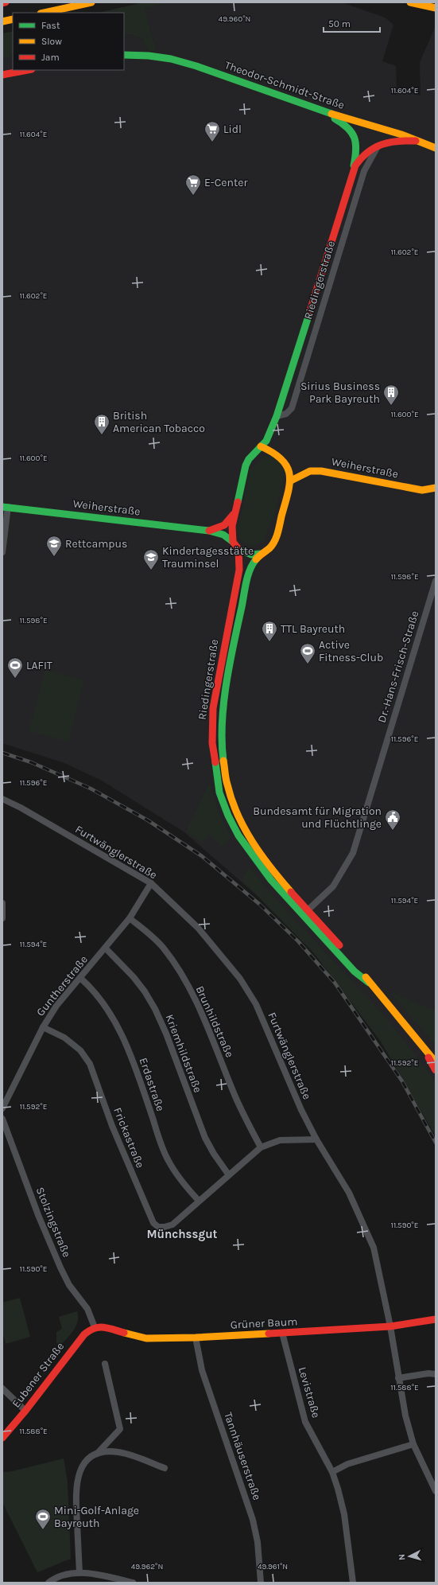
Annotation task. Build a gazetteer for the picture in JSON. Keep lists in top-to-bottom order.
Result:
{
  "streets": {
    "main road": [
      "Theodor-Schmidt-Straße",
      "Riedingerstraße",
      "Weiherstraße",
      "Grüner Baum",
      "Eubener Straße"
    ],
    "street": [
      "Dr.-Hans-Frisch-Straße",
      "Furtwänglerstraße",
      "Guntherstraße",
      "Brunhildstraße",
      "Kriemhildstraße",
      "Erdastraße",
      "Frickastraße",
      "Stolzingstraße",
      "Levistraße",
      "Tannhäuserstraße"
    ]
  },
  "crossings": [
    ["Theodor-Schmidt-Straße", "Riedingerstraße"],
    ["Riedingerstraße", "Weiherstraße"],
    ["Riedingerstraße", "Dr.-Hans-Frisch-Straße"],
    ["Furtwänglerstraße", "Guntherstraße"],
    ["Furtwänglerstraße", "Grüner Baum"],
    ["Guntherstraße", "Brunhildstraße"],
    ["Guntherstraße", "Kriemhildstraße"],
    ["Guntherstraße", "Erdastraße"],
    ["Guntherstraße", "Frickastraße"],
    ["Erdastraße", "Frickastraße"],
    ["Stolzingstraße", "Grüner Baum"],
    ["Stolzingstraße", "Eubener Straße"],
    ["Grüner Baum", "Eubener Straße"],
    ["Grüner Baum", "Levistraße"],
    ["Grüner Baum", "Tannhäuserstraße"]
  ],
  "districts": ["Münchssgut"],
  "places": {
    "supermarket": ["Lidl", "E-Center"],
    "building": ["Sirius Business Park Bayreuth", "British American Tobacco", "TTL Bayreuth"],
    "school or university": ["Rettcampus", "Kindertagesstätte Trauminsel"],
    "sports": ["Active Fitness-Club", "LAFIT", "Mini-Golf-Anlage Bayreuth"],
    "public building": ["Bundesamt für Migration und Flüchtlinge"]
  },
  "legend": ["Fast", "Slow", "Jam"],
  "scale_bar": "50 m",
  "north": "left",
  "coordinates": [
    "49.960°N",
    "11.604°E",
    "11.602°E",
    "11.600°E",
    "11.598°E",
    "11.596°E",
    "11.594°E",
    "11.592°E",
    "11.590°E",
    "11.588°E",
    "49.962°N",
    "49.961°N"
  ]
}
